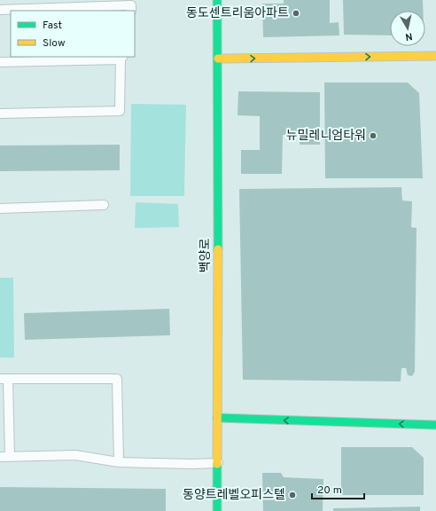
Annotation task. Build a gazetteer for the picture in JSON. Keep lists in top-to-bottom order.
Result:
{
  "streets": {
    "street": ["백양로"]
  },
  "places": ["동도센트리움아파트", "뉴밀레니엄타워", "동양트레벨오피스텔"],
  "legend": ["Fast", "Slow"],
  "scale_bar": "20 m",
  "north": "bottom"
}
